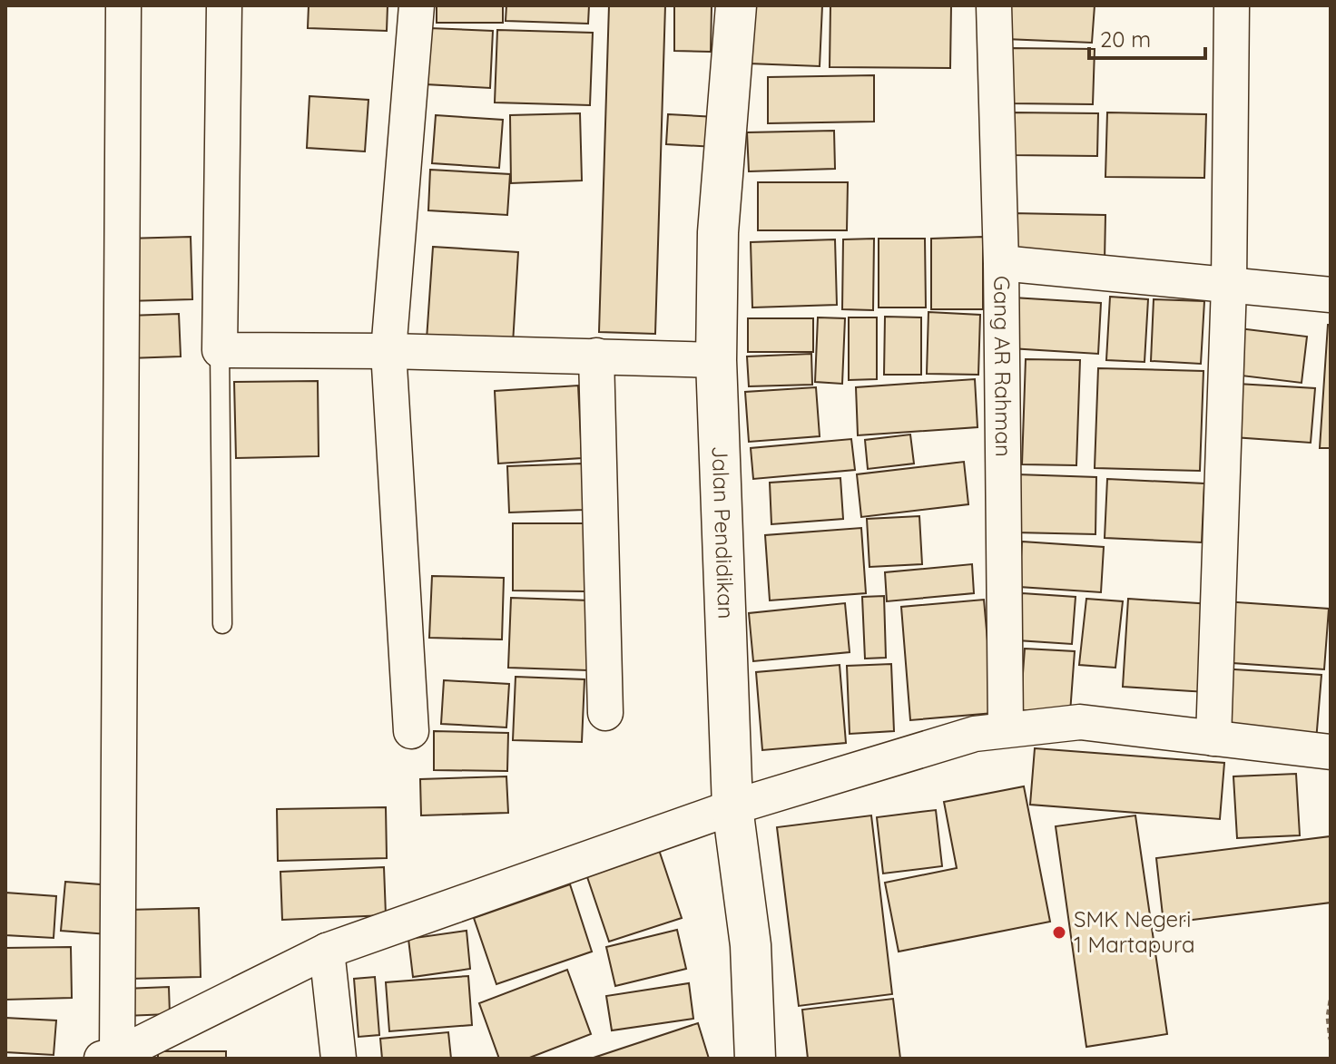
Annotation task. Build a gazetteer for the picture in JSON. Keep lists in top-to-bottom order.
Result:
{
  "streets": {
    "street": ["Gang AR Rahman", "Jalan Pendidikan"]
  },
  "places": ["SMK Negeri 1 Martapura"],
  "scale_bar": "20 m"
}
